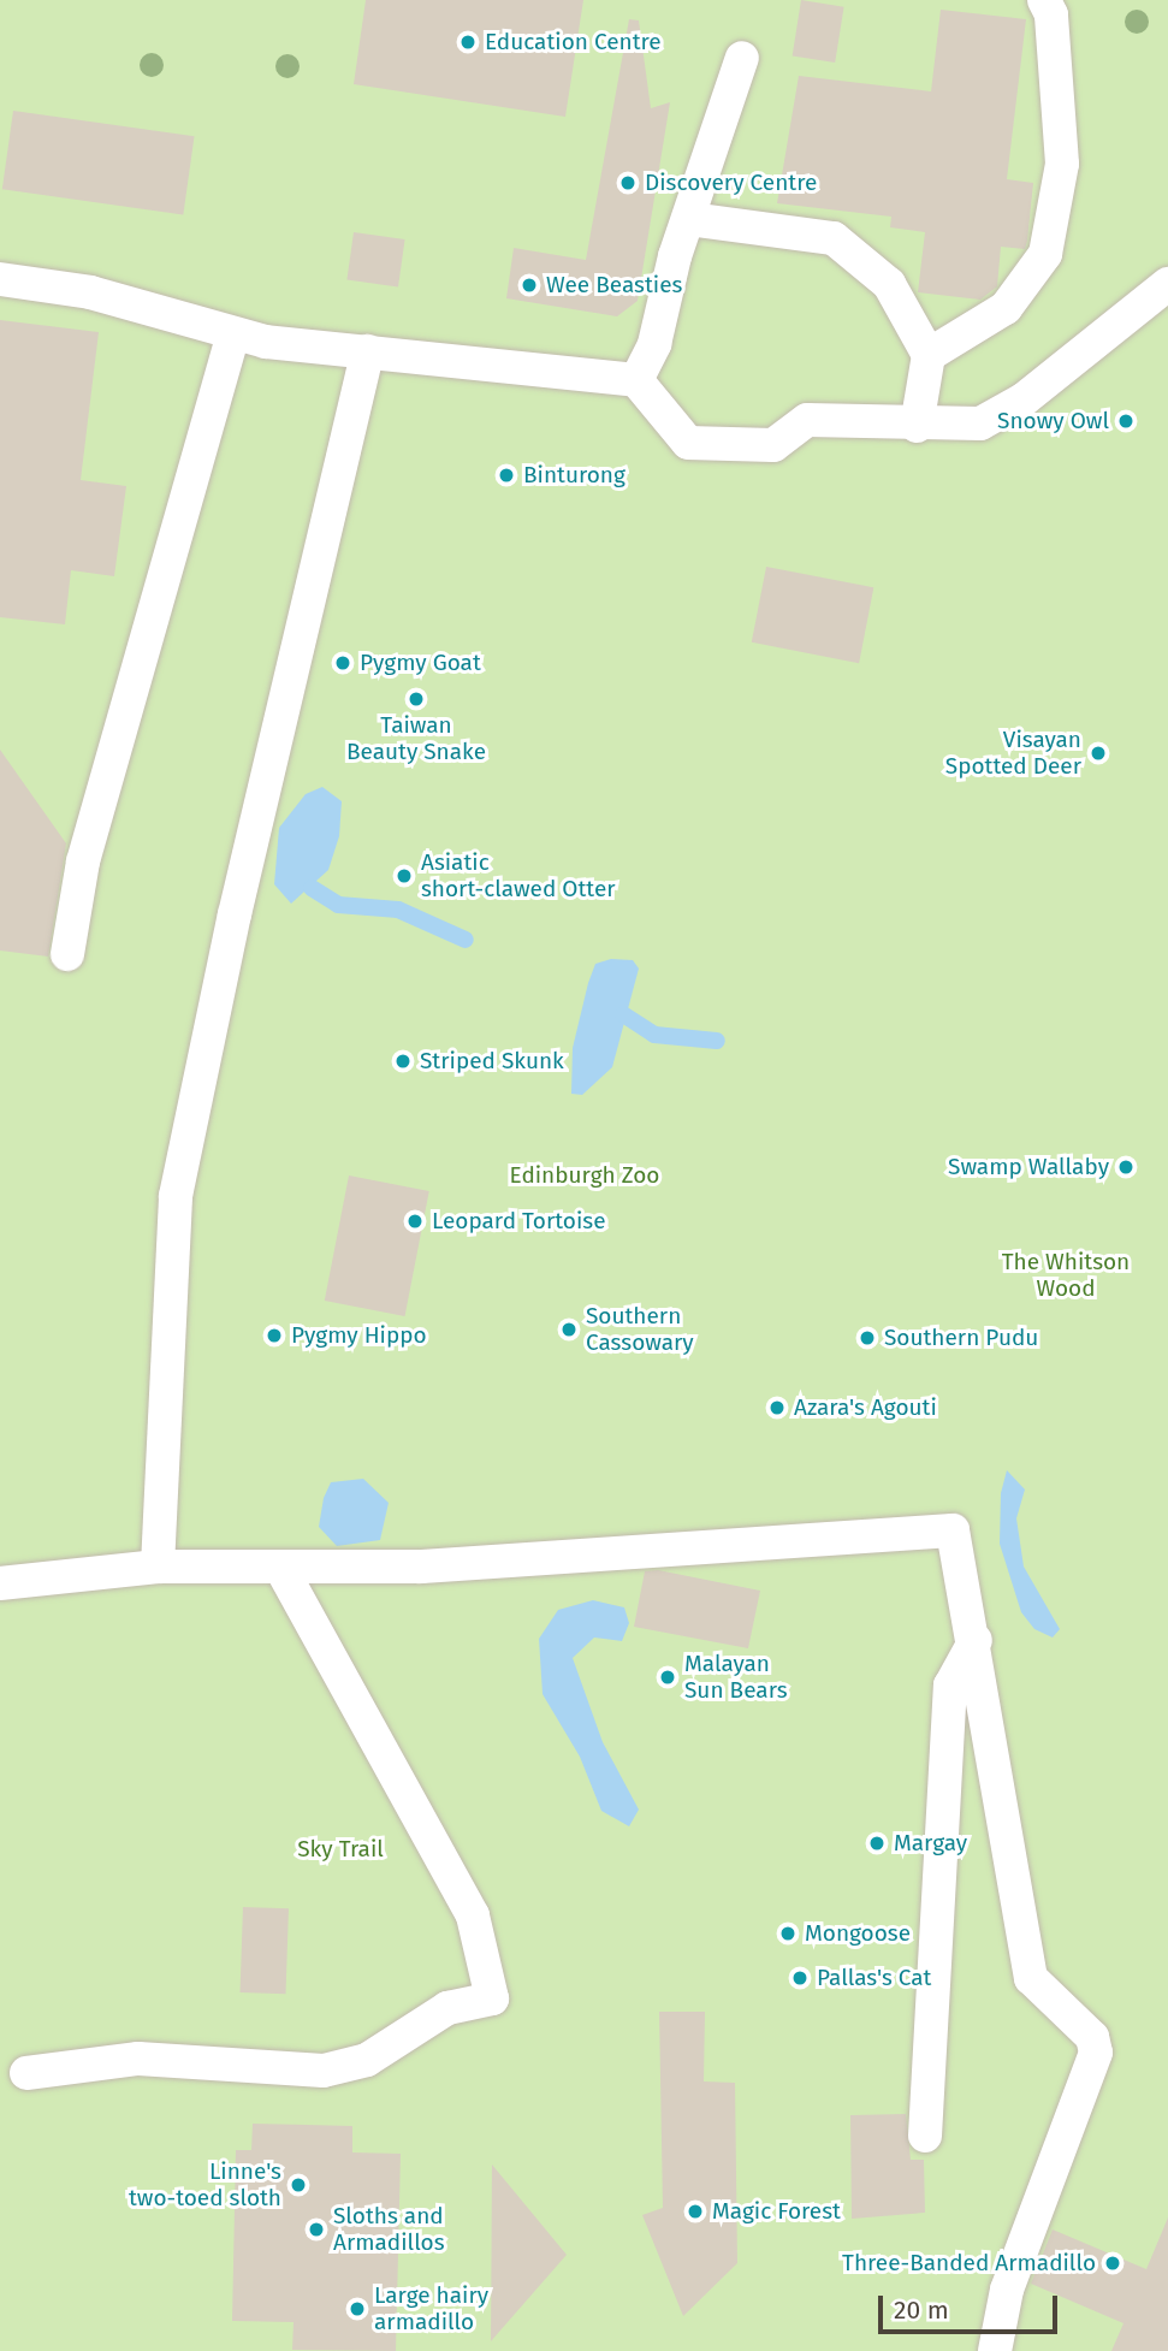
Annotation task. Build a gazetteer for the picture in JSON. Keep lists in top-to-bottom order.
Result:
{
  "parks": ["Edinburgh Zoo", "The Whitson Wood", "Sky Trail"],
  "places": [
    "Education Centre",
    "Discovery Centre",
    "Wee Beasties",
    "Snowy Owl",
    "Binturong",
    "Pygmy Goat",
    "Taiwan Beauty Snake",
    "Visayan Spotted Deer",
    "Asiatic short-clawed Otter",
    "Striped Skunk",
    "Swamp Wallaby",
    "Leopard Tortoise",
    "Southern Cassowary",
    "Pygmy Hippo",
    "Southern Pudu",
    "Azara's Agouti",
    "Malayan Sun Bears",
    "Margay",
    "Mongoose",
    "Pallas's Cat",
    "Linne's two-toed sloth",
    "Magic Forest",
    "Sloths and Armadillos",
    "Three-Banded Armadillo",
    "Large hairy armadillo"
  ],
  "scale_bar": "20 m"
}
